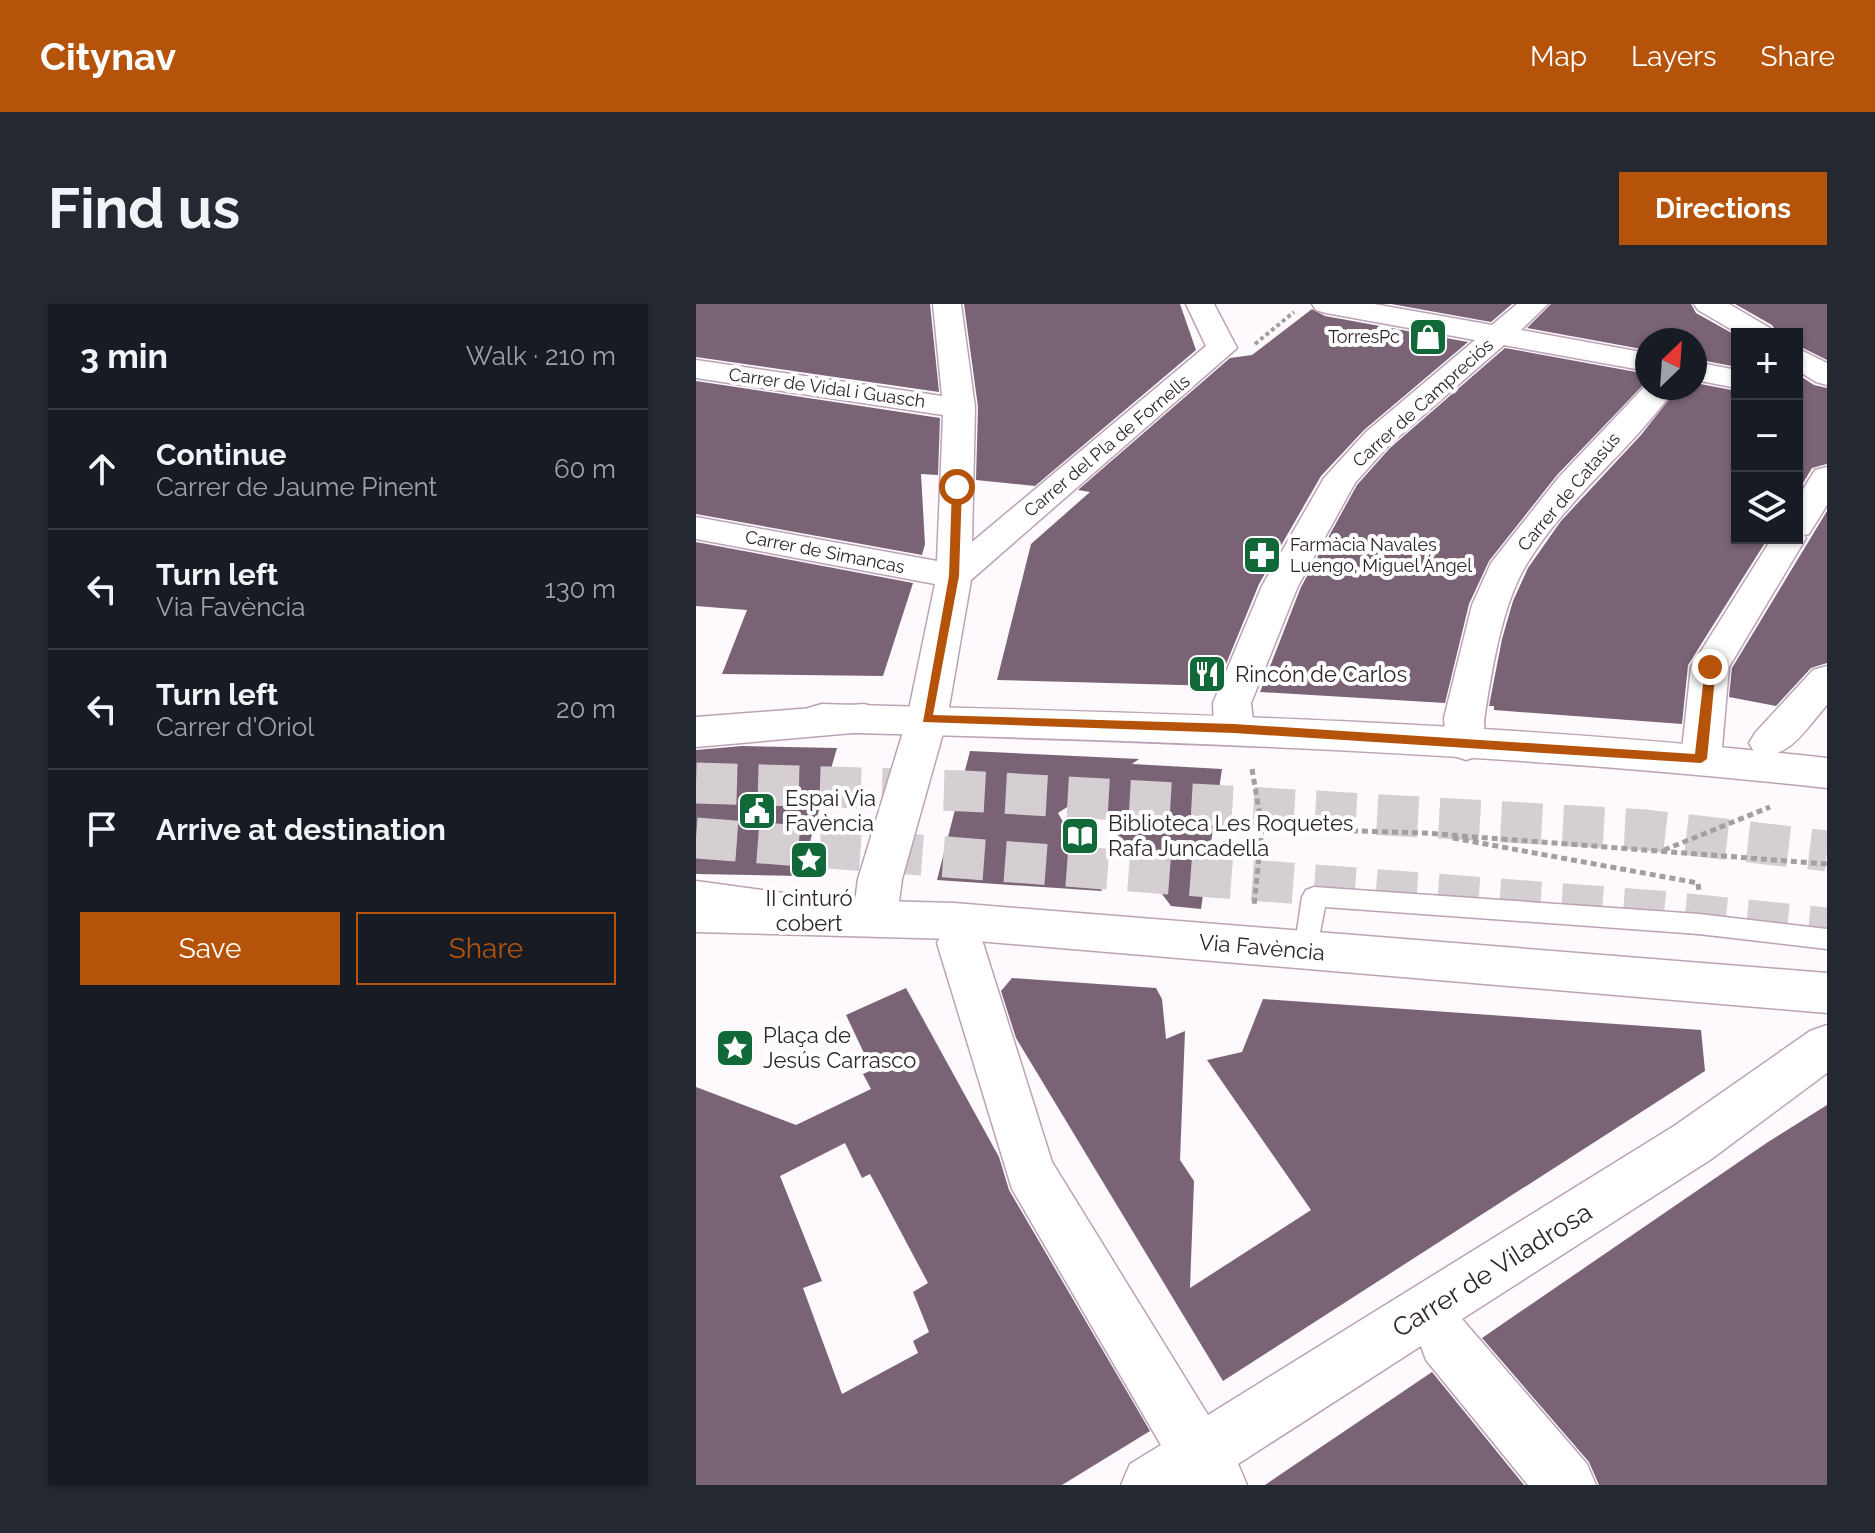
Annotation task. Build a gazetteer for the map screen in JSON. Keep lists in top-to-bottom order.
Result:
{
  "streets": {
    "main road": [
      "Carrer de Vidal i Guasch",
      "Carrer de Campreciós",
      "Carrer del Pla de Fornells",
      "Carrer de Catasús",
      "Carrer de Simancas",
      "Via Favència",
      "Carrer de Viladrosa"
    ]
  },
  "crossings": [
    ["Carrer del Pla de Fornells", "Carrer de Simancas"]
  ],
  "places": {
    "shop": ["TorresPc"],
    "pharmacy": ["Farmàcia Navales Luengo, Miguel Ángel"],
    "restaurant": ["Rincón de Carlos"],
    "public building": ["Espai Via Favència"],
    "library": ["Biblioteca Les Roquetes Rafa Juncadella"],
    "place": ["II cinturó cobert", "Plaça de Jesús Carrasco"]
  },
  "north": "top right",
  "page": {
    "header": "Citynav",
    "nav": ["Map", "Layers", "Share"],
    "buttons": [
      "Directions",
      ["Save", "Share"]
    ],
    "title": "Find us",
    "heading": ["3 min", "Walk · 210 m"],
    "map_buttons": ["+", "−"],
    "list": [
      ["Continue", "Carrer de Jaume Pinent", "60 m"],
      ["Turn left", "Via Favència", "130 m"],
      ["Turn left", "Carrer d'Oriol", "20 m"],
      "Arrive at destination"
    ]
  }
}
